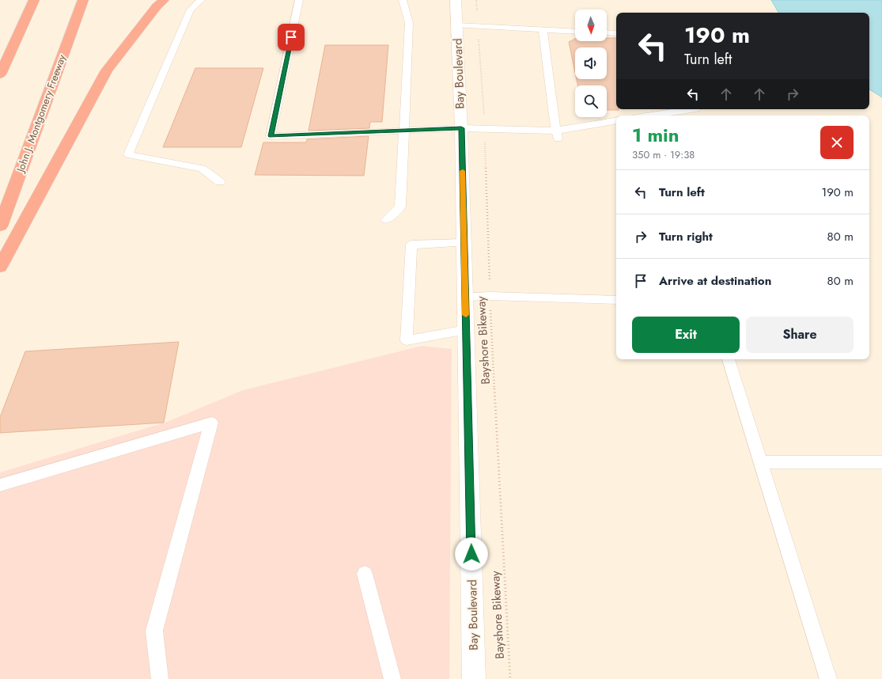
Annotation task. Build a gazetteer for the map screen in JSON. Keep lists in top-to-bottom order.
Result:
{
  "streets": {
    "highway": ["John J. Montgomery Freeway"],
    "street": ["Bay Boulevard"],
    "path": ["Bayshore Bikeway"]
  },
  "north": "bottom",
  "page": {
    "turn": ["190 m", "Turn left"],
    "heading": ["1 min", "350 m · 19:38"],
    "list": [
      {
        "name": "Turn left",
        "value": "190 m"
      },
      {
        "name": "Turn right",
        "value": "80 m"
      },
      {
        "name": "Arrive at destination",
        "value": "80 m"
      }
    ],
    "buttons": ["Exit", "Share"]
  }
}
